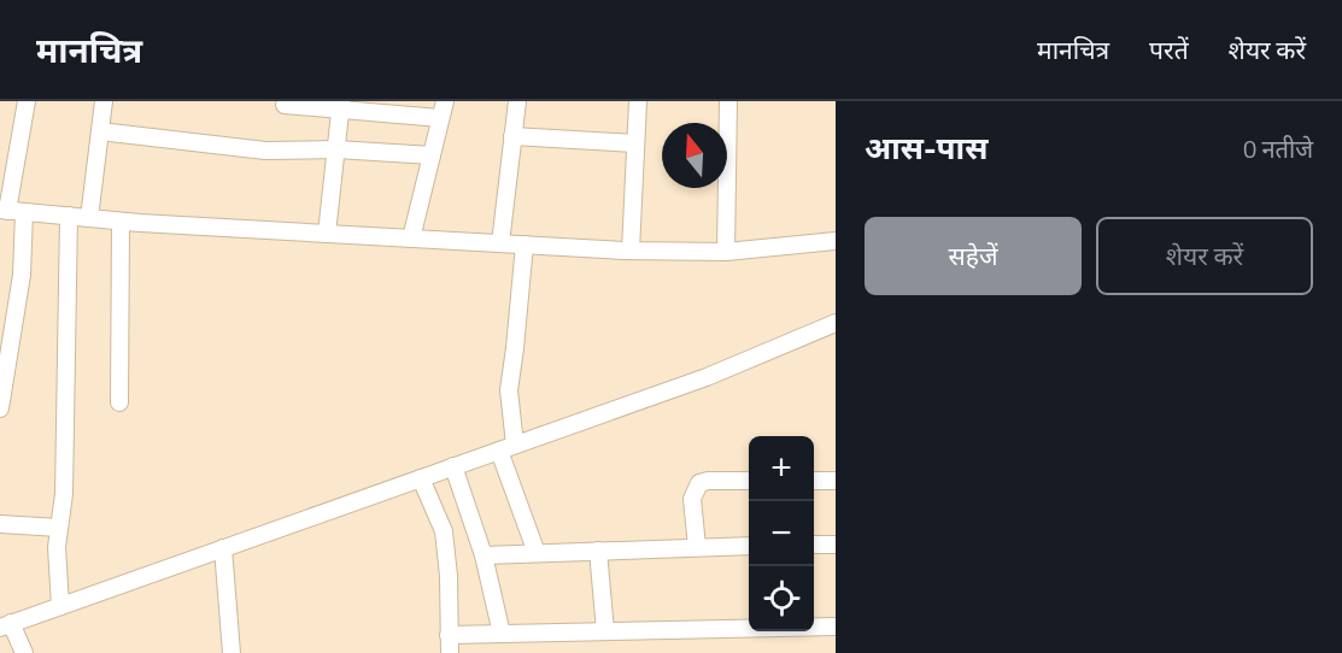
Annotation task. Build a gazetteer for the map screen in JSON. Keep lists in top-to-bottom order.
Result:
{
  "north": "top",
  "page": {
    "header": "मानचित्र",
    "nav": ["मानचित्र", "परतें", "शेयर करें"],
    "heading": ["आस-पास", "0 नतीजे"],
    "buttons": ["सहेजें", "शेयर करें"],
    "map_buttons": ["+", "−"]
  }
}
